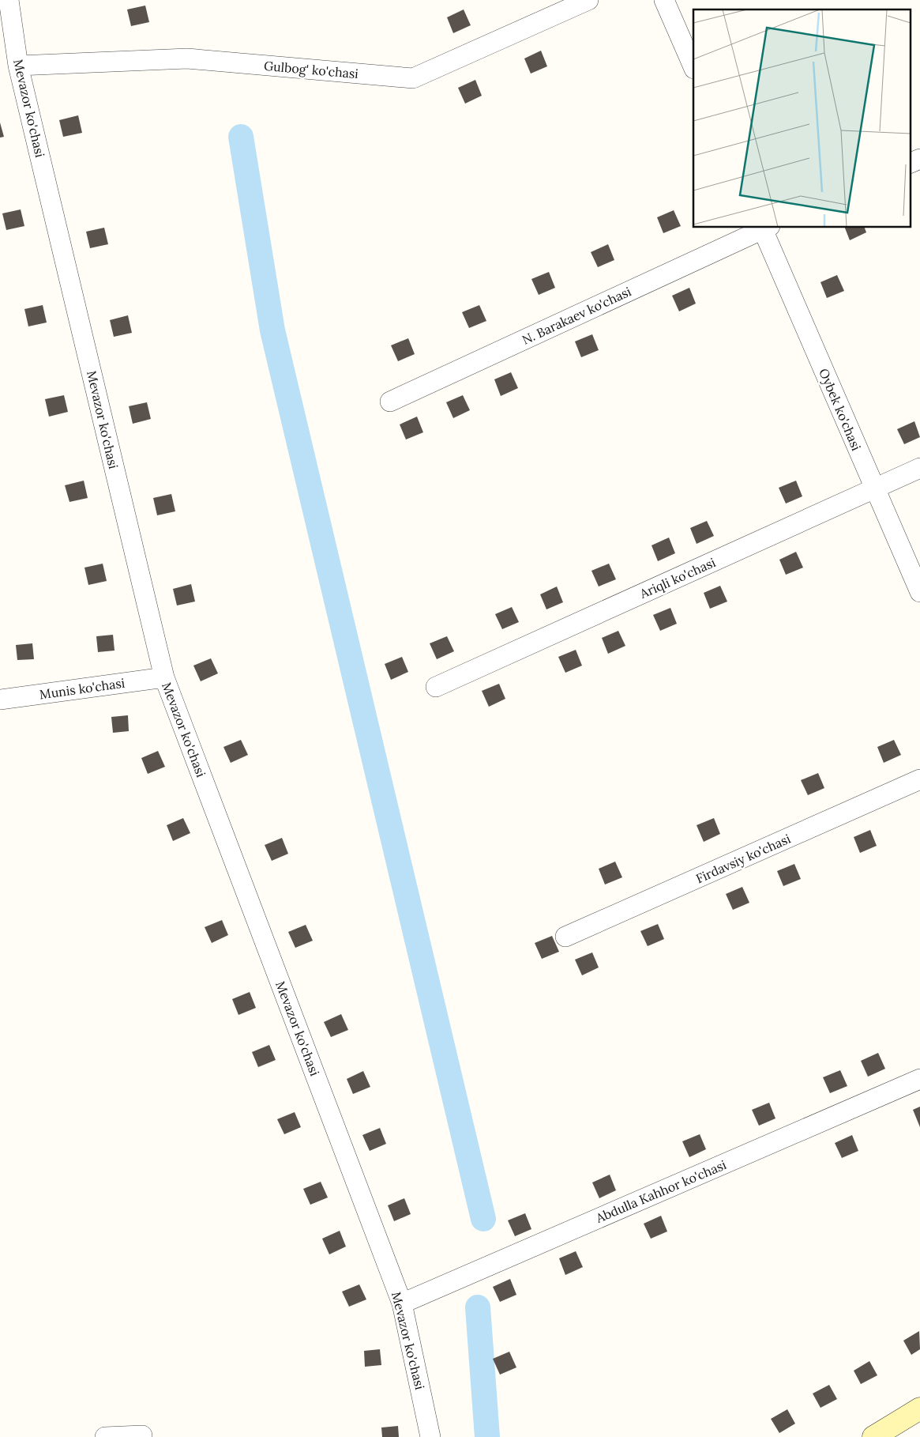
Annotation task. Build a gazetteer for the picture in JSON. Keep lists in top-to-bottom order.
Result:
{
  "streets": {
    "street": [
      "Gulbog' ko'chasi",
      "Mevazor ko'chasi",
      "N. Barakaev ko'chasi",
      "Oybek ko'chasi",
      "Ariqli ko'chasi",
      "Munis ko'chasi",
      "Firdavsiy ko'chasi",
      "Abdulla Kahhor ko'chasi"
    ]
  },
  "crossings": [
    ["Gulbog' ko'chasi", "Mevazor ko'chasi"],
    ["Mevazor ko'chasi", "Munis ko'chasi"],
    ["Mevazor ko'chasi", "Abdulla Kahhor ko'chasi"],
    ["N. Barakaev ko'chasi", "Oybek ko'chasi"],
    ["Oybek ko'chasi", "Ariqli ko'chasi"]
  ]
}
